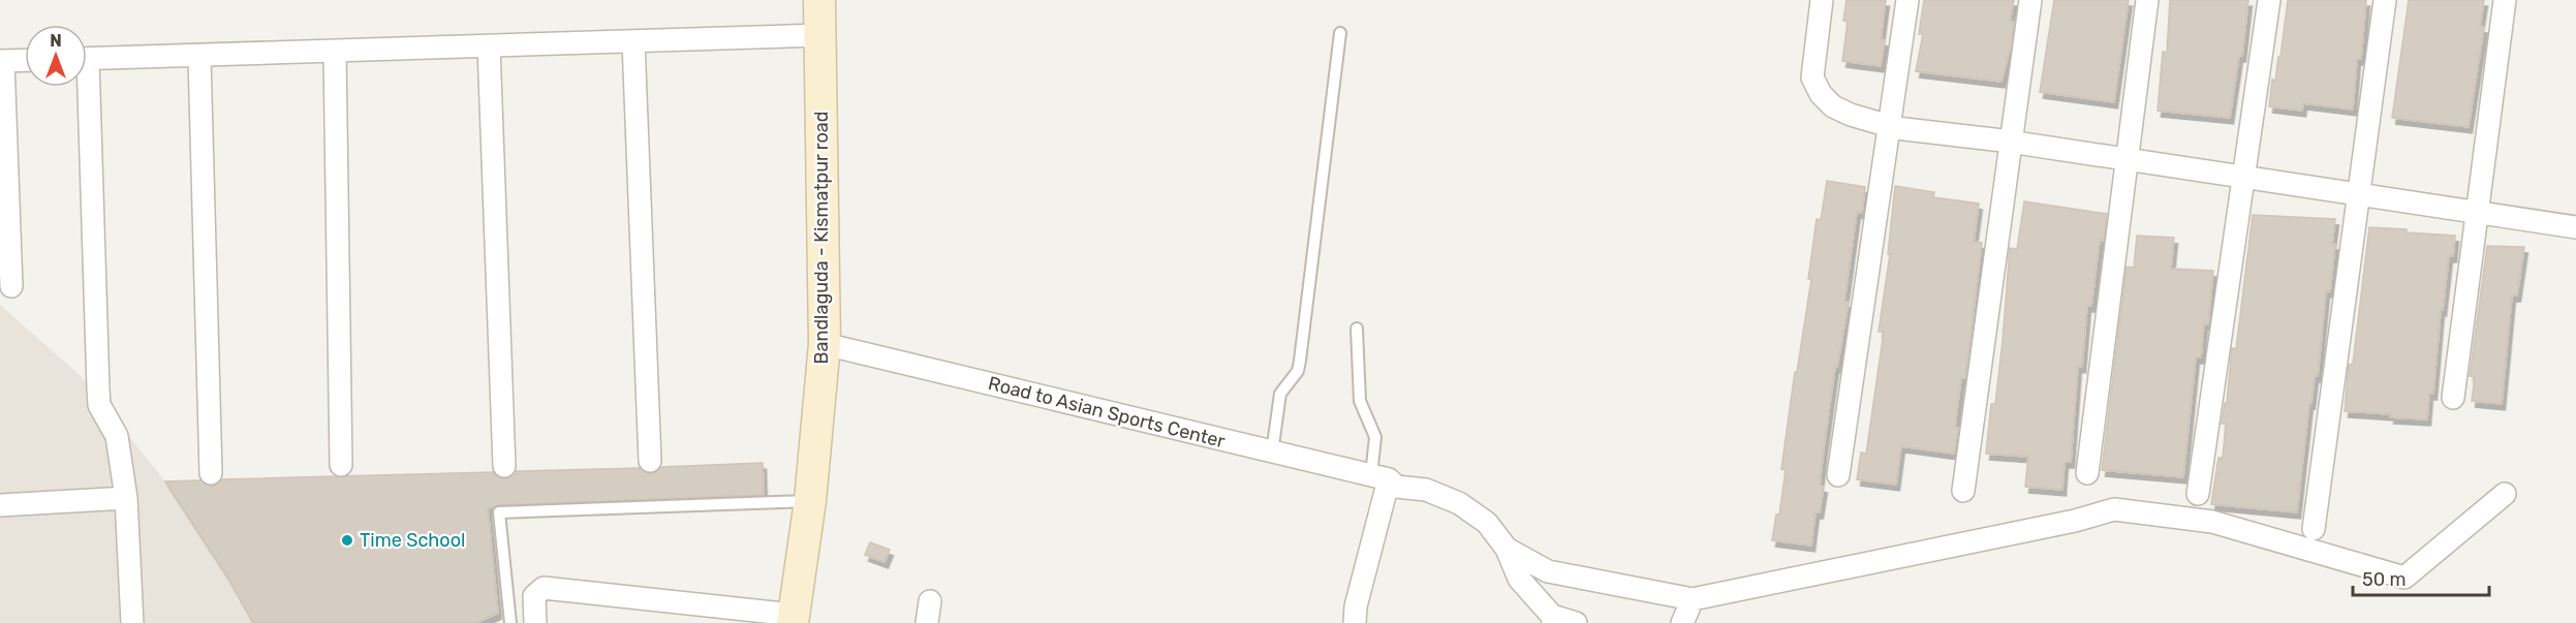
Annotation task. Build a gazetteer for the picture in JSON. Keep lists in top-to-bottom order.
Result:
{
  "streets": {
    "street": ["Bandlaguda - Kismatpur road", "Road to Asian Sports Center"]
  },
  "crossings": [
    ["Bandlaguda - Kismatpur road", "Road to Asian Sports Center"]
  ],
  "places": ["Time School"],
  "scale_bar": "50 m",
  "north": "top"
}
